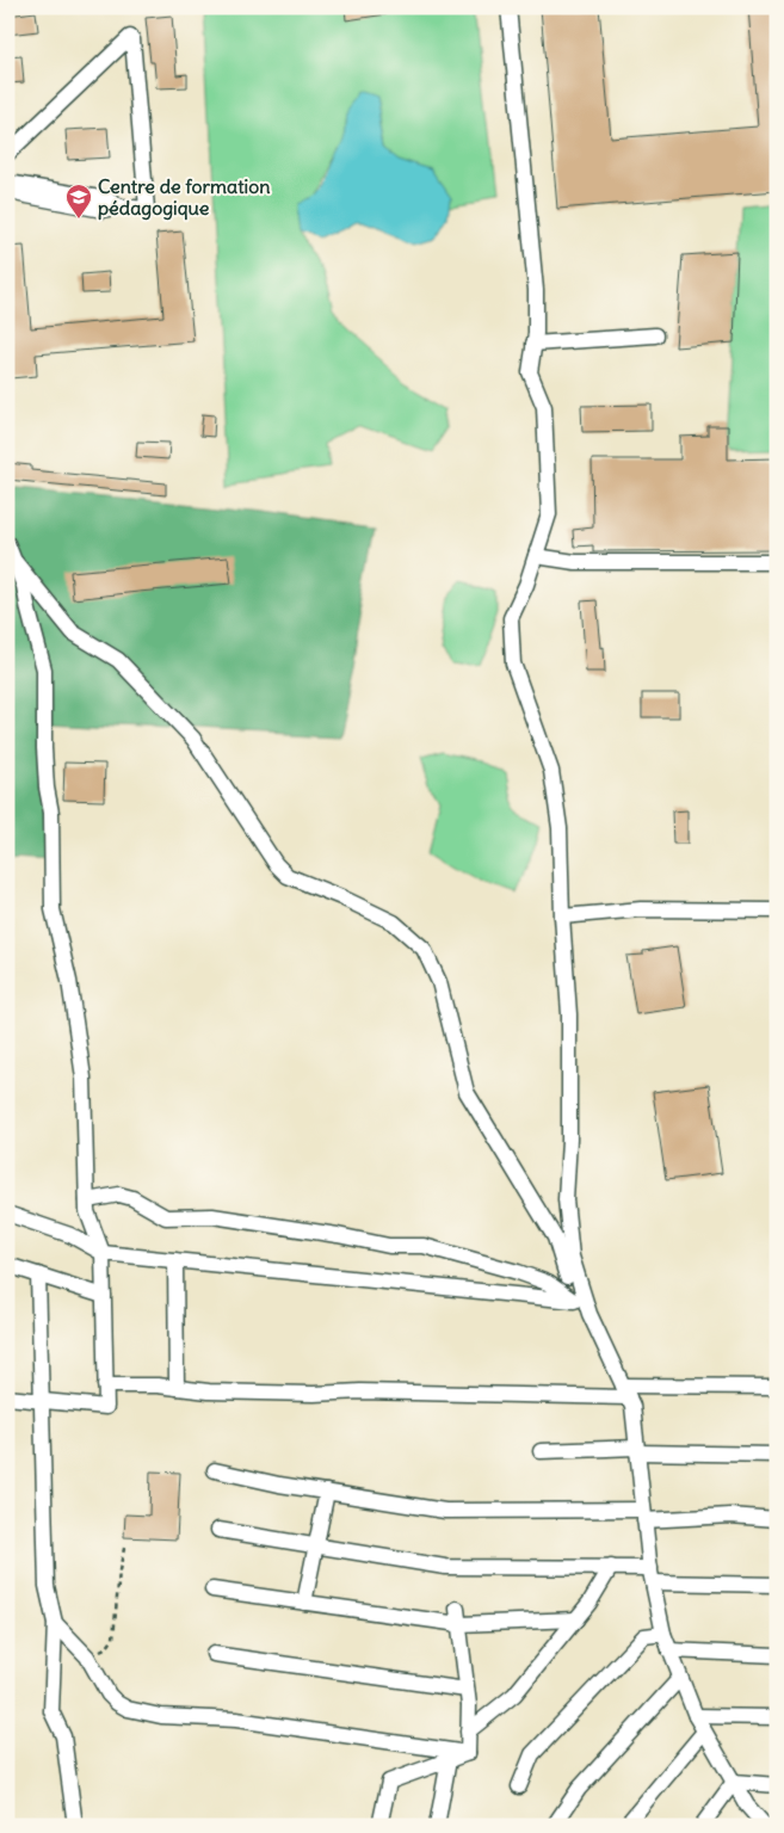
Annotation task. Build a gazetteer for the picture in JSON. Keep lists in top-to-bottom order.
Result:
{
  "places": {
    "school or university": ["Centre de formation pédagogique"]
  }
}
